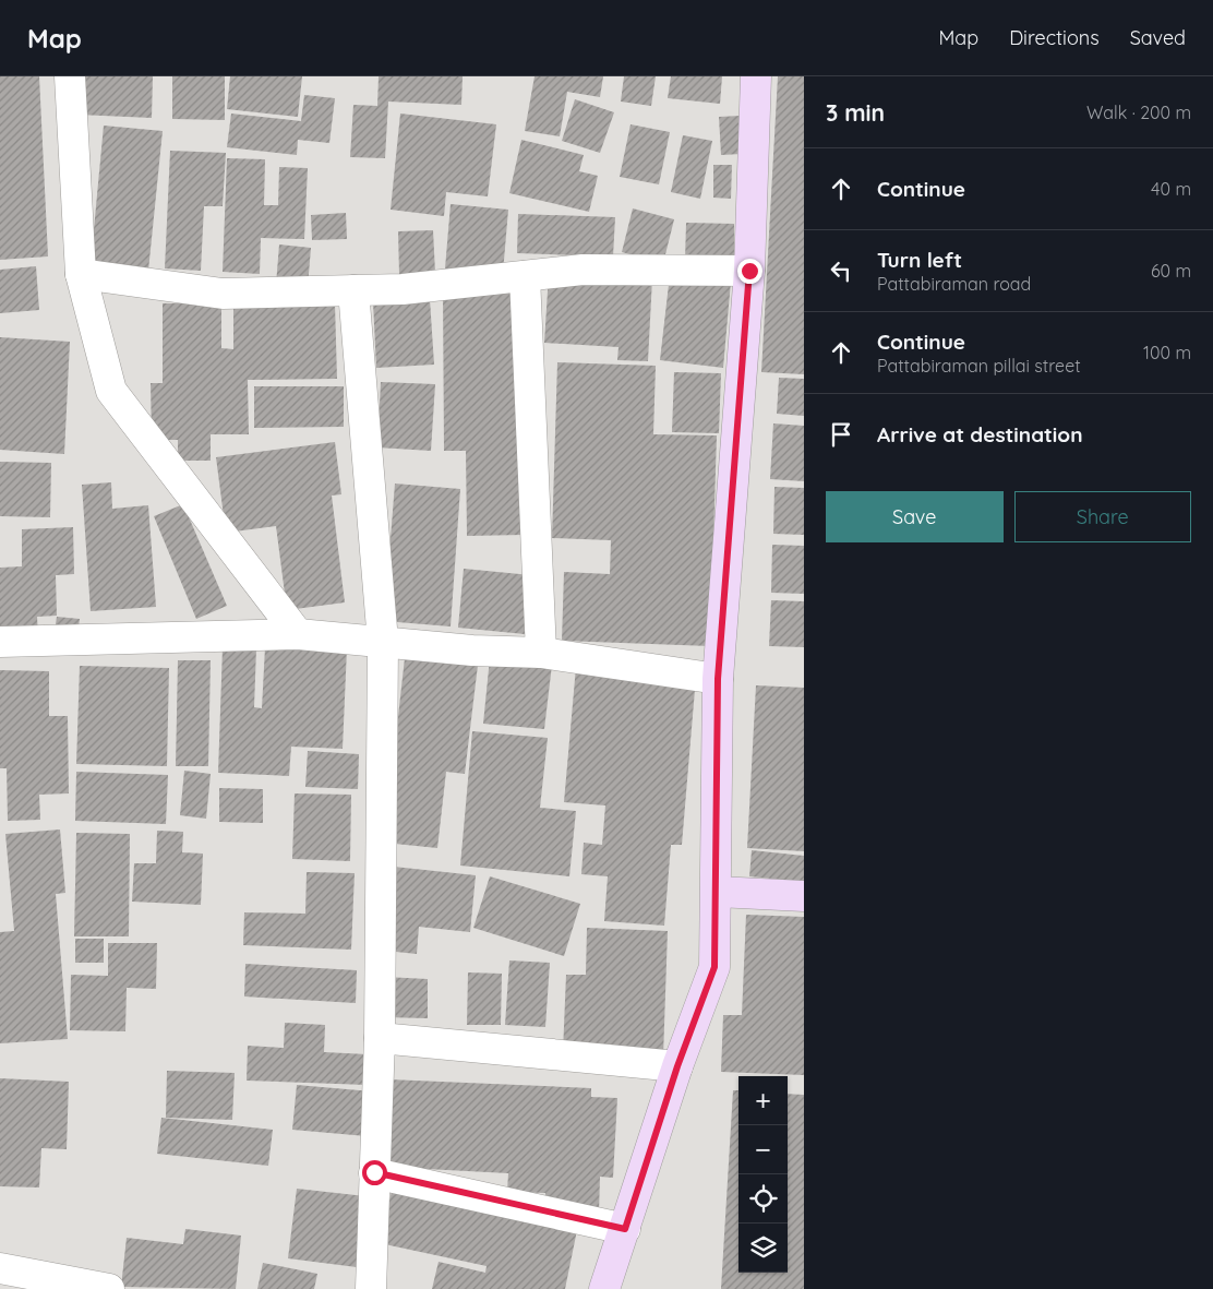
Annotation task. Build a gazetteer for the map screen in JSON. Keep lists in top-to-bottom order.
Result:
{
  "page": {
    "header": "Map",
    "nav": ["Map", "Directions", "Saved"],
    "heading": ["3 min", "Walk · 200 m"],
    "list": [
      ["Continue", "40 m"],
      ["Turn left", "Pattabiraman road", "60 m"],
      ["Continue", "Pattabiraman pillai street", "100 m"],
      "Arrive at destination"
    ],
    "buttons": ["Save", "Share"],
    "map_buttons": ["+", "−"]
  }
}
